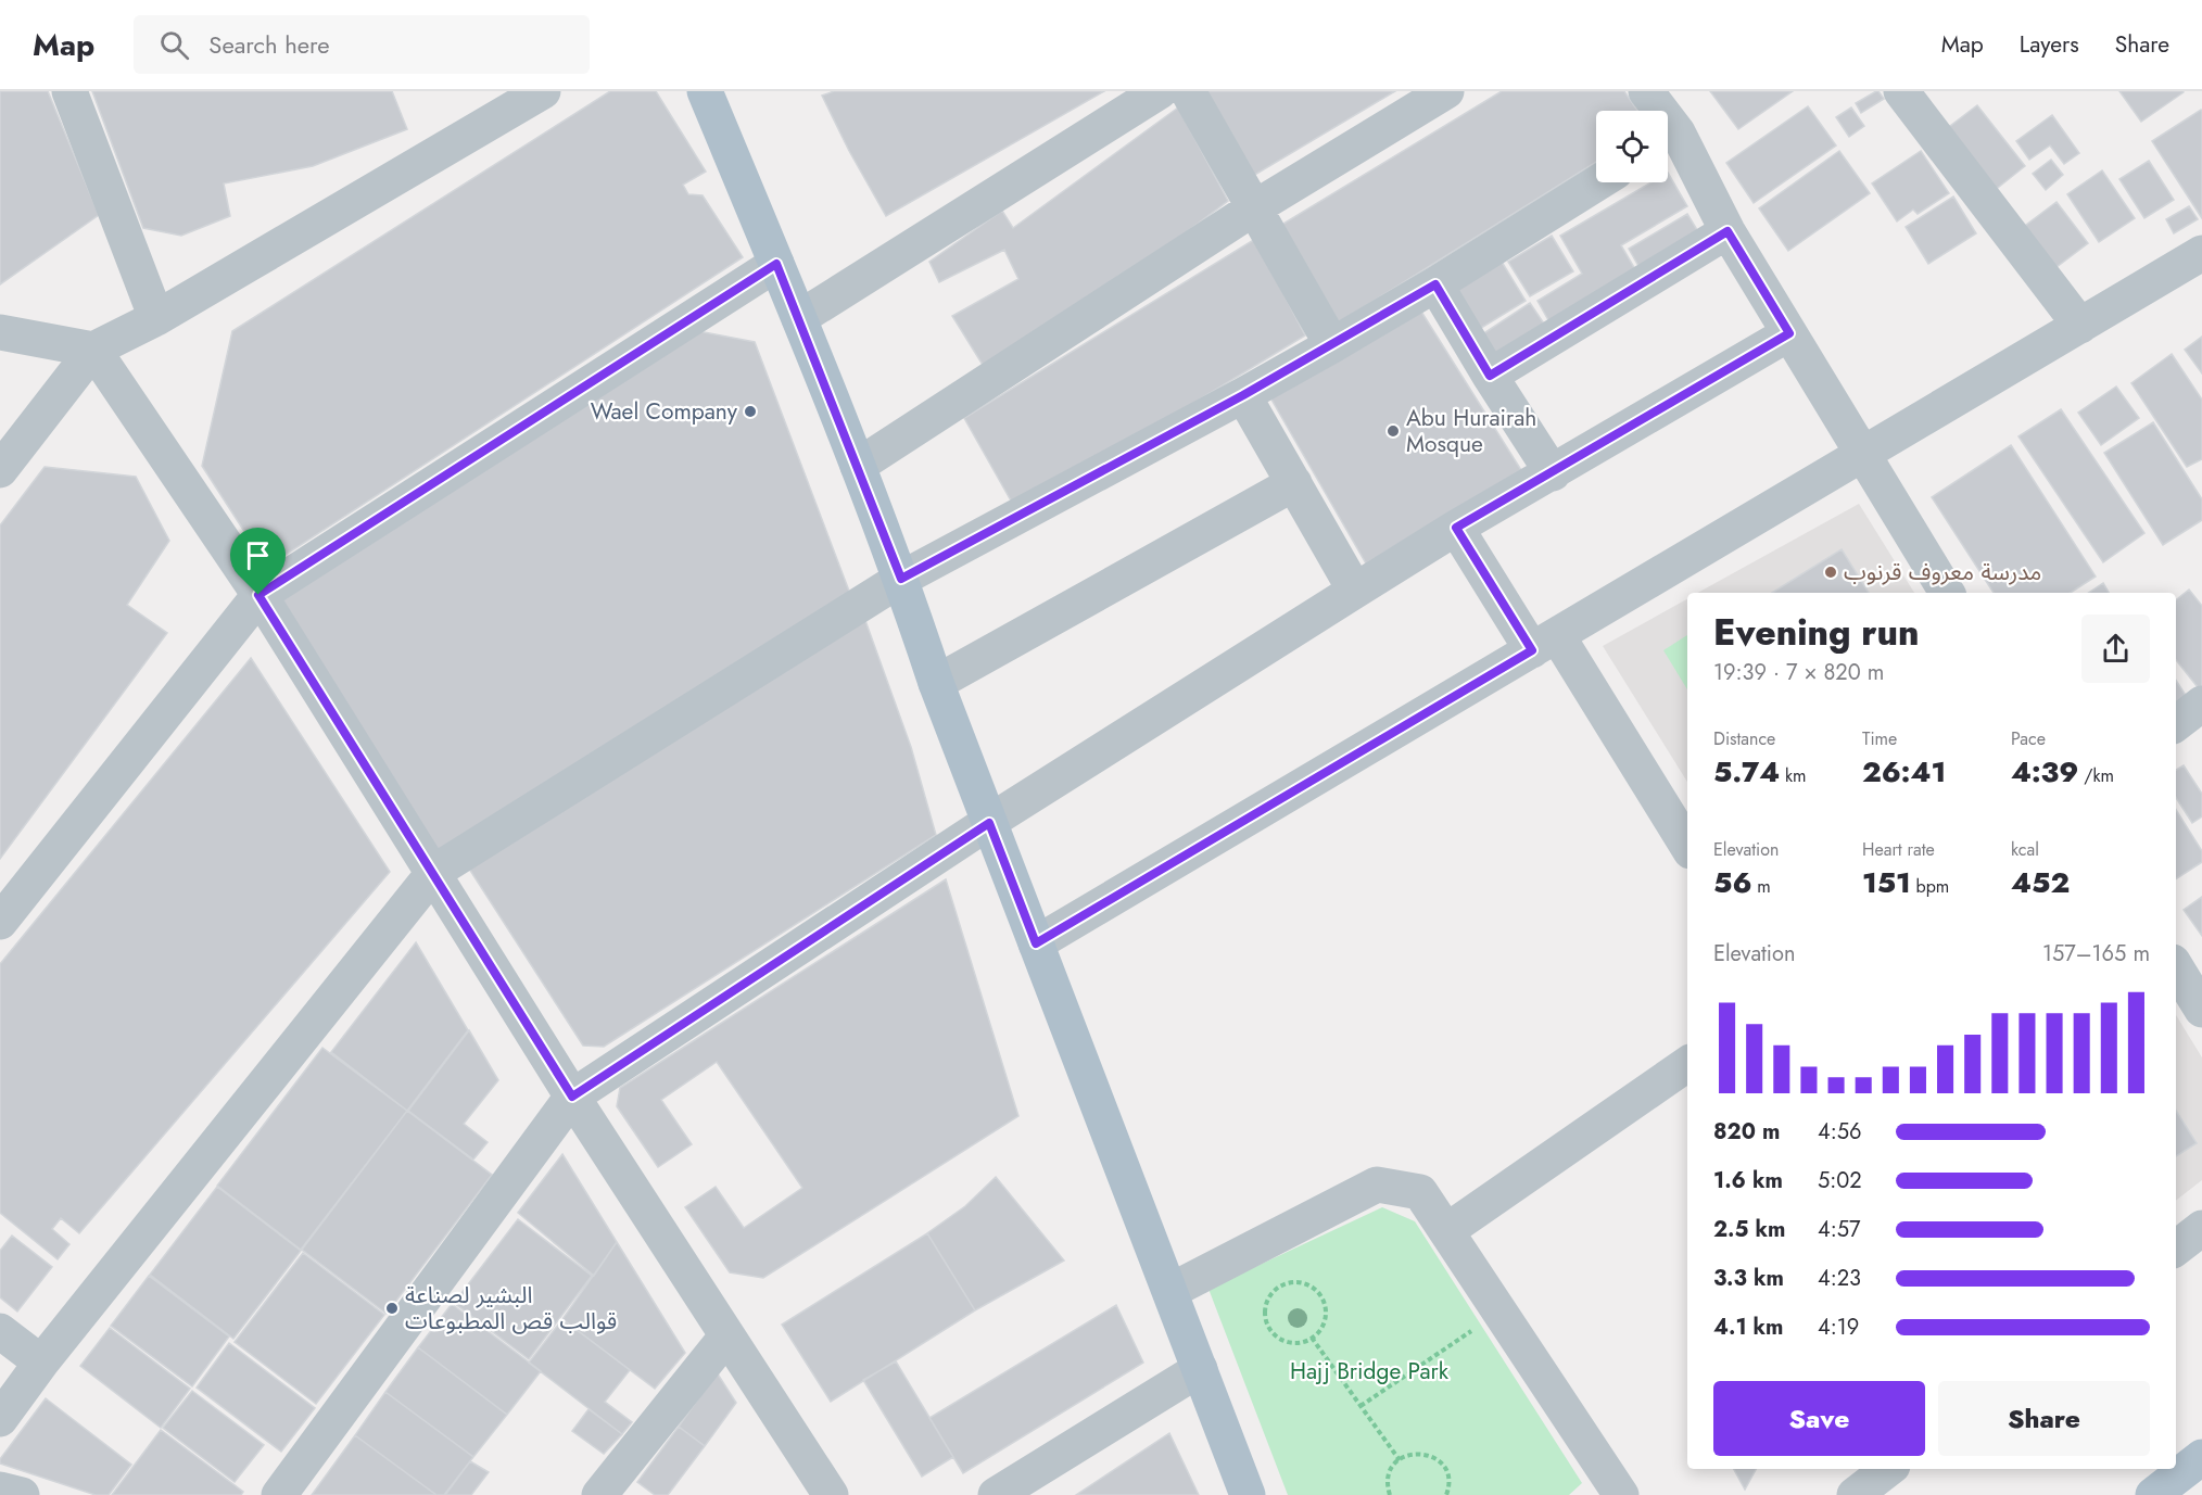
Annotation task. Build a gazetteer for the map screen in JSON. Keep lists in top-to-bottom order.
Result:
{
  "parks": ["Hajj Bridge Park"],
  "places": [
    "Wael Company",
    "Abu Hurairah Mosque",
    "مدرسة معروف قرنوب",
    "البشير لصناعة قوالب قص المطبوعات"
  ],
  "page": {
    "header": "Map",
    "search": "Search here",
    "nav": ["Map", "Layers", "Share"],
    "heading": ["Evening run", "19:39 · 7 × 820 m"],
    "stats": [
      ["Distance", "5.74 km"],
      ["Time", "26:41"],
      ["Pace", "4:39 /km"],
      ["Elevation", "56 m"],
      ["Heart rate", "151 bpm"],
      ["kcal", "452"]
    ],
    "chart": ["Elevation", "157–165 m"],
    "list": [
      {
        "name": "820 m",
        "note": "4:56"
      },
      {
        "name": "1.6 km",
        "note": "5:02"
      },
      {
        "name": "2.5 km",
        "note": "4:57"
      },
      {
        "name": "3.3 km",
        "note": "4:23"
      },
      {
        "name": "4.1 km",
        "note": "4:19"
      }
    ],
    "buttons": ["Save", "Share"]
  }
}
